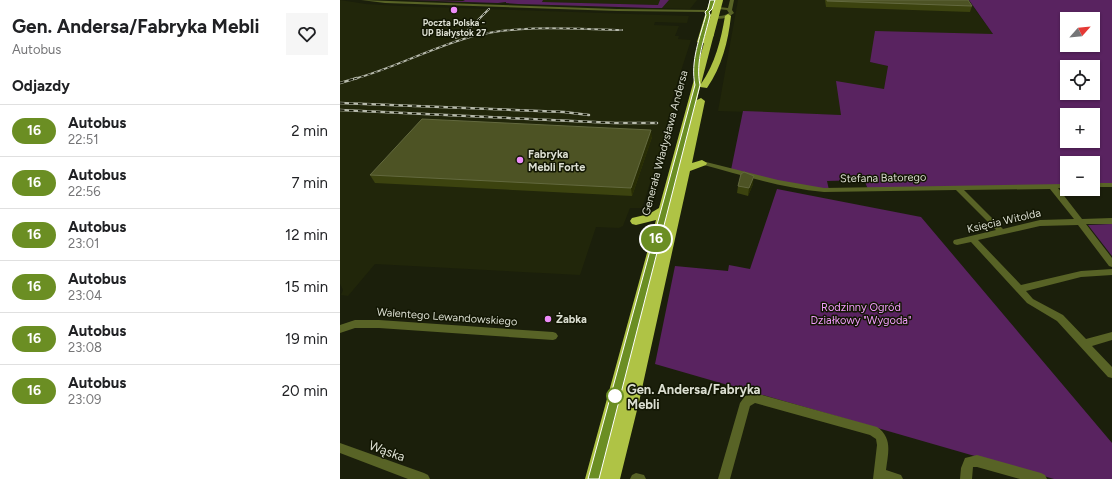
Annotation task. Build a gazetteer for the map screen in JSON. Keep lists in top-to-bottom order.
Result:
{
  "streets": {
    "highway": ["Generała Władysława Andersa"],
    "street": [
      "Stefana Batorego",
      "Księcia Witolda",
      "Walentego Lewandowskiego",
      "Wąska"
    ]
  },
  "parks": ["Rodzinny Ogród Działkowy \"Wygoda\""],
  "places": [
    "Poczta Polska - UP Białystok 27",
    "Fabryka Mebli Forte",
    "Żabka",
    "Gen. Andersa/Fabryka Mebli"
  ],
  "lines": ["bus line 16"],
  "north": "top right",
  "page": {
    "heading": [
      ["Gen. Andersa/Fabryka Mebli", "Autobus"],
      "Odjazdy"
    ],
    "on_map": "16",
    "map_buttons": ["+", "−"],
    "list": [
      {
        "mark": "16",
        "name": "Autobus",
        "note": "22:51",
        "value": "2 min"
      },
      {
        "mark": "16",
        "name": "Autobus",
        "note": "22:56",
        "value": "7 min"
      },
      {
        "mark": "16",
        "name": "Autobus",
        "note": "23:01",
        "value": "12 min"
      },
      {
        "mark": "16",
        "name": "Autobus",
        "note": "23:04",
        "value": "15 min"
      },
      {
        "mark": "16",
        "name": "Autobus",
        "note": "23:08",
        "value": "19 min"
      },
      {
        "mark": "16",
        "name": "Autobus",
        "note": "23:09",
        "value": "20 min"
      }
    ]
  }
}
